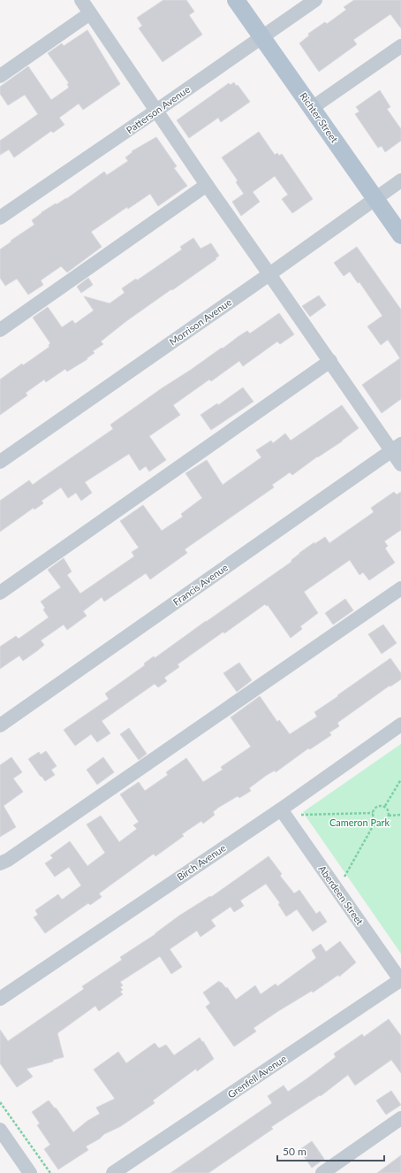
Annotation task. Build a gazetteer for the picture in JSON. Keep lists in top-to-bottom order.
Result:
{
  "streets": {
    "main road": ["Richter Street"],
    "street": [
      "Patterson Avenue",
      "Morrison Avenue",
      "Francis Avenue",
      "Birch Avenue",
      "Aberdeen Street",
      "Grenfell Avenue"
    ]
  },
  "crossings": [
    ["Patterson Avenue", "Richter Street"],
    ["Richter Street", "Morrison Avenue"],
    ["Birch Avenue", "Aberdeen Street"],
    ["Aberdeen Street", "Grenfell Avenue"]
  ],
  "parks": ["Cameron Park"],
  "scale_bar": "50 m"
}
